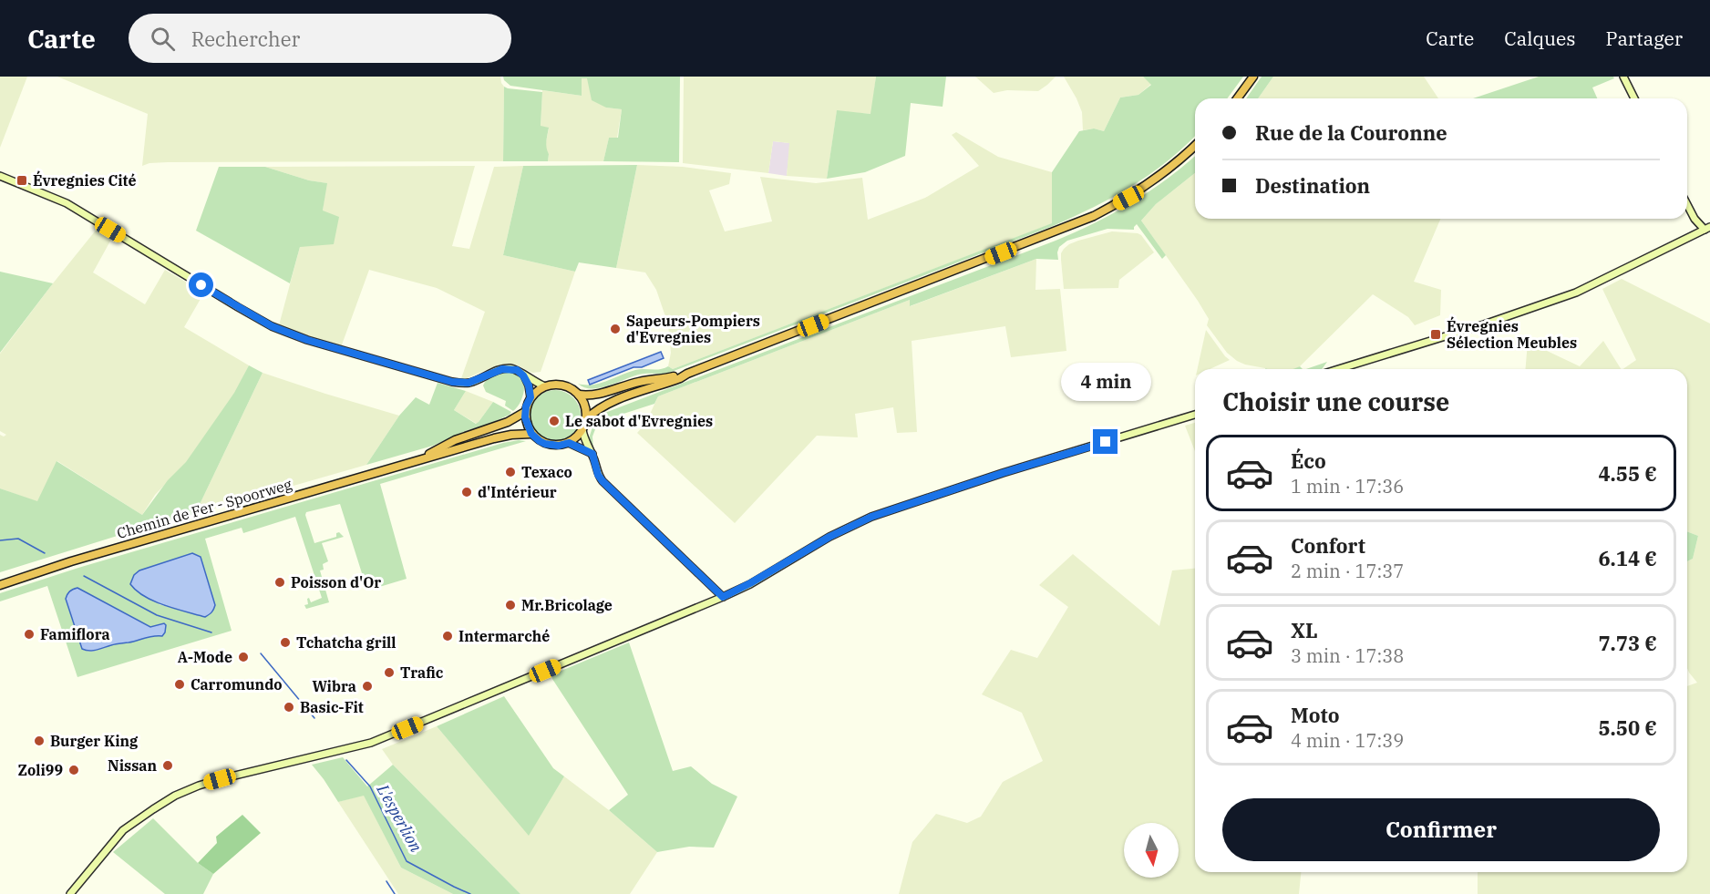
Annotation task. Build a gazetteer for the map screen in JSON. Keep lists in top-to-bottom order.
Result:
{
  "streets": {
    "highway": ["Chemin de Fer - Spoorweg"]
  },
  "water": ["L'esperlion"],
  "places": {
    "transit": ["Évregnies Cité", "Évregnies Sélection Meubles"],
    "other": [
      "Sapeurs-Pompiers d'Evregnies",
      "Le sabot d'Evregnies",
      "Texaco",
      "d'Intérieur",
      "Poisson d'Or",
      "Mr.Bricolage",
      "Famiflora",
      "Intermarché",
      "Tchatcha grill",
      "A-Mode",
      "Trafic",
      "Carromundo",
      "Wibra",
      "Basic-Fit",
      "Burger King",
      "Nissan",
      "Zoli99"
    ]
  },
  "north": "bottom",
  "page": {
    "header": "Carte",
    "search": "Rechercher",
    "nav": ["Carte", "Calques", "Partager"],
    "banner": ["Rue de la Couronne", "Destination"],
    "bubble": "4 min",
    "heading": "Choisir une course",
    "list": [
      {
        "name": "Éco",
        "note": "1 min · 17:36",
        "value": "4.55 €"
      },
      {
        "name": "Confort",
        "note": "2 min · 17:37",
        "value": "6.14 €"
      },
      {
        "name": "XL",
        "note": "3 min · 17:38",
        "value": "7.73 €"
      },
      {
        "name": "Moto",
        "note": "4 min · 17:39",
        "value": "5.50 €"
      }
    ],
    "buttons": "Confirmer"
  }
}
